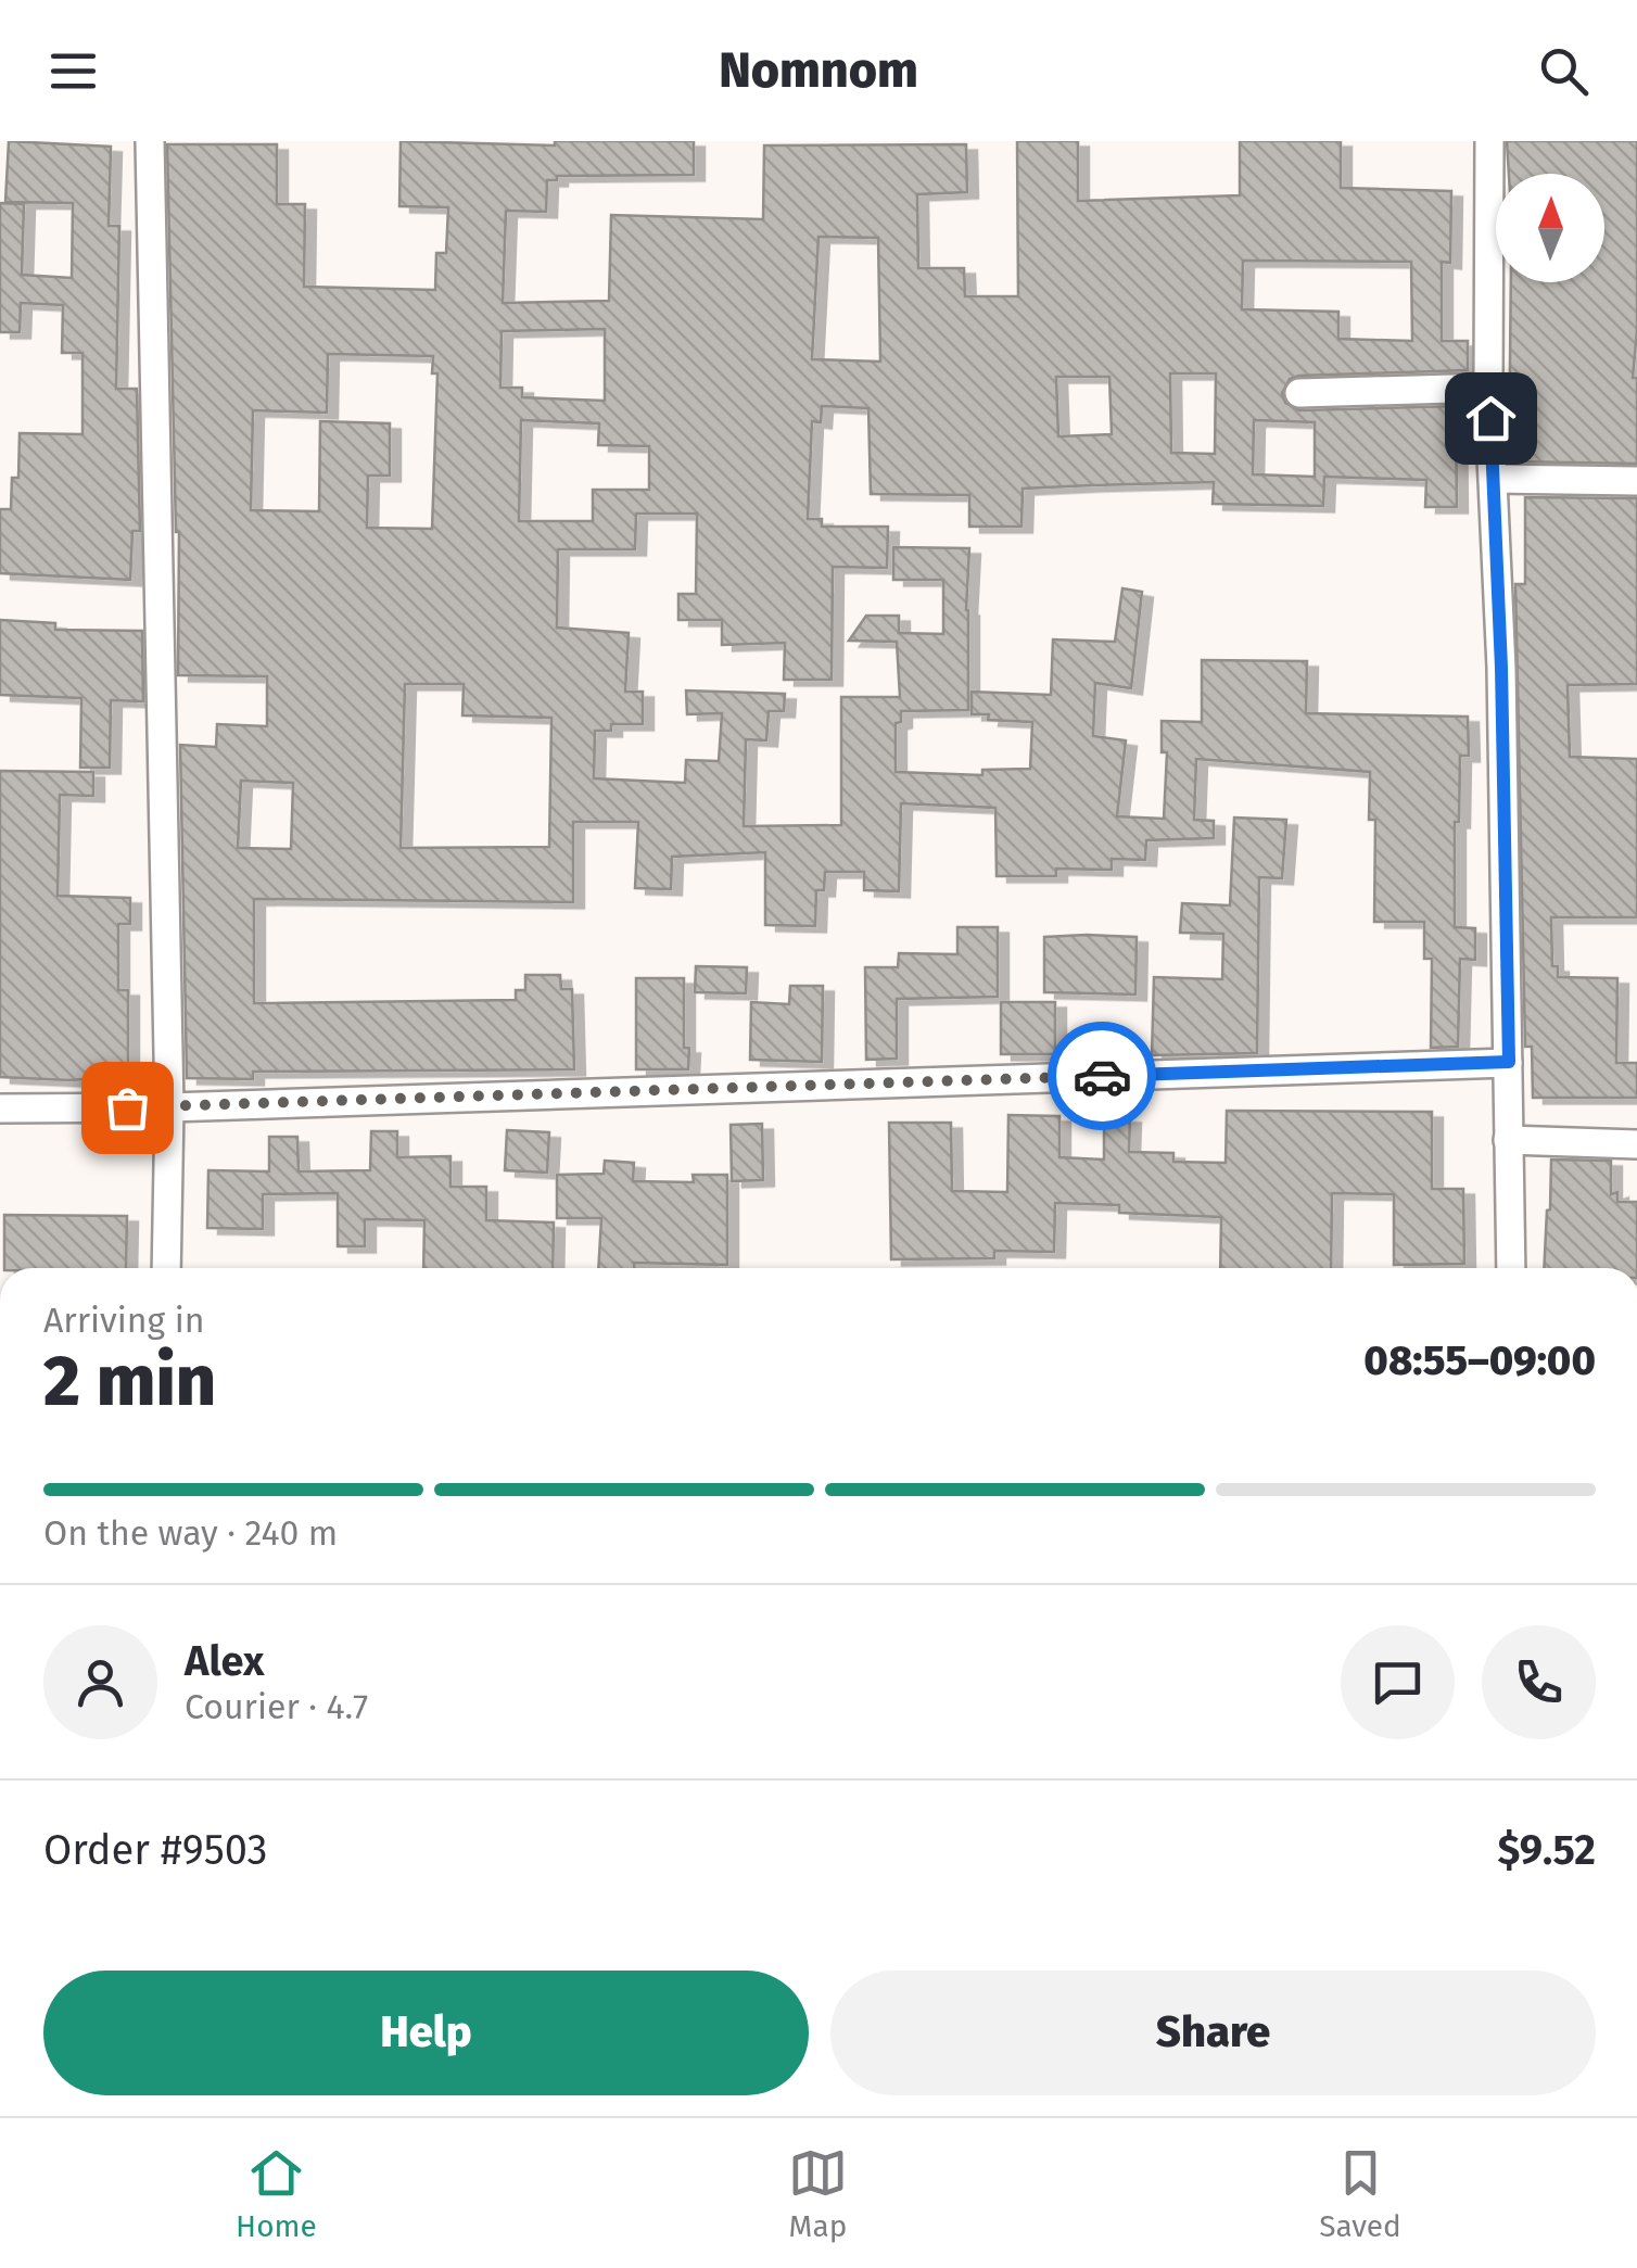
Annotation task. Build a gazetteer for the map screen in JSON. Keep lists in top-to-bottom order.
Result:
{
  "north": "top",
  "page": {
    "header": "Nomnom",
    "heading": ["2 min", "Arriving in", "08:55–09:00"],
    "panel": [
      "Alex",
      "Courier · 4.7",
      "Order #9503",
      "$9.52"
    ],
    "bar": "On the way · 240 m",
    "buttons": ["Help", "Share"],
    "tabs": ["Home", "Map", "Saved"]
  }
}
